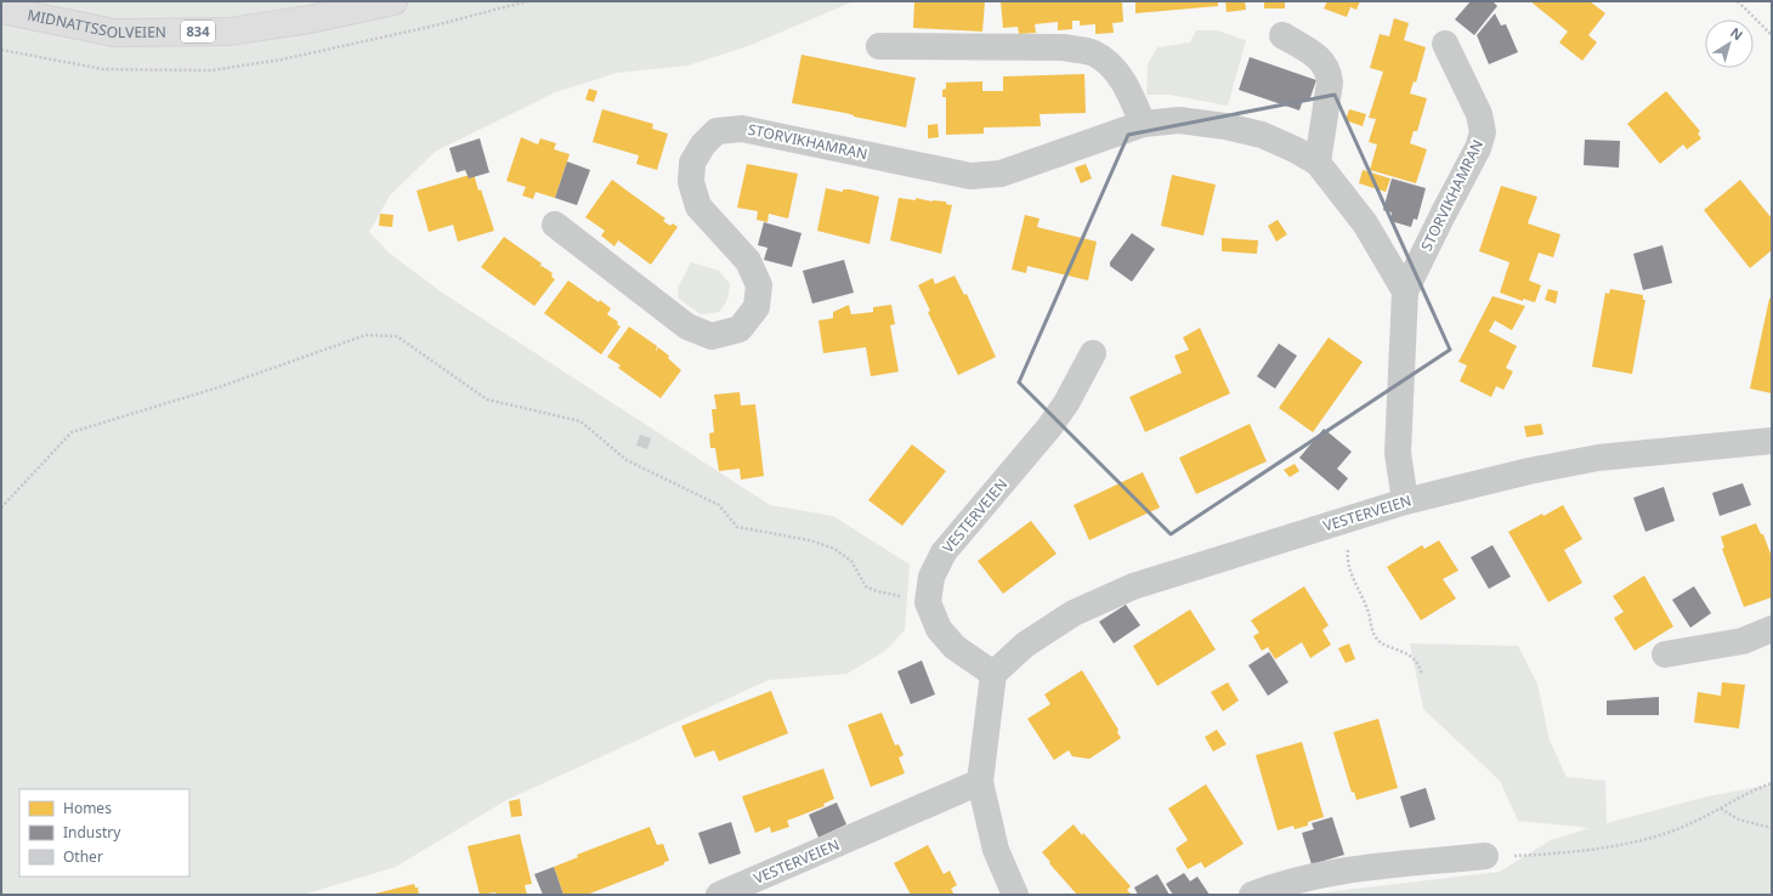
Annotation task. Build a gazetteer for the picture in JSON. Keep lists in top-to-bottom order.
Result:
{
  "streets": {
    "main road": ["MIDNATTSSOLVEIEN", "834"],
    "street": ["STORVIKHAMRAN", "VESTERVEIEN"]
  },
  "crossings": [
    ["STORVIKHAMRAN", "VESTERVEIEN"]
  ],
  "legend": ["Homes", "Industry", "Other"],
  "north": "top right"
}
